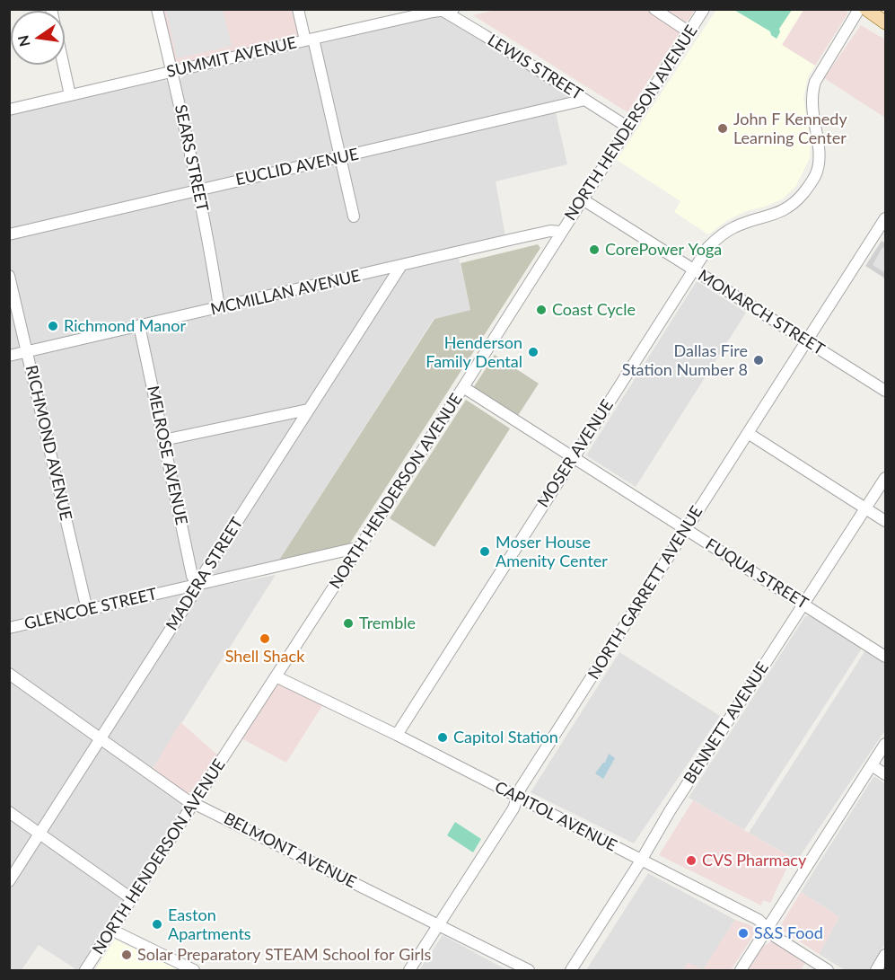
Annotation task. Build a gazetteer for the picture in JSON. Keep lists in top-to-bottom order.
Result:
{
  "streets": {
    "street": [
      "SUMMIT AVENUE",
      "LEWIS STREET",
      "NORTH HENDERSON AVENUE",
      "SEARS STREET",
      "EUCLID AVENUE",
      "MCMILLAN AVENUE",
      "MONARCH STREET",
      "RICHMOND AVENUE",
      "MOSER AVENUE",
      "MELROSE AVENUE",
      "MADERA STREET",
      "FUQUA STREET",
      "NORTH GARRETT AVENUE",
      "GLENCOE STREET",
      "BENNETT AVENUE",
      "CAPITOL AVENUE",
      "BELMONT AVENUE"
    ]
  },
  "crossings": [
    ["SUMMIT AVENUE", "LEWIS STREET"],
    ["SUMMIT AVENUE", "SEARS STREET"],
    ["LEWIS STREET", "NORTH HENDERSON AVENUE"],
    ["LEWIS STREET", "EUCLID AVENUE"],
    ["NORTH HENDERSON AVENUE", "MCMILLAN AVENUE"],
    ["NORTH HENDERSON AVENUE", "MONARCH STREET"],
    ["NORTH HENDERSON AVENUE", "FUQUA STREET"],
    ["NORTH HENDERSON AVENUE", "GLENCOE STREET"],
    ["NORTH HENDERSON AVENUE", "CAPITOL AVENUE"],
    ["NORTH HENDERSON AVENUE", "BELMONT AVENUE"],
    ["SEARS STREET", "EUCLID AVENUE"],
    ["SEARS STREET", "MCMILLAN AVENUE"],
    ["MCMILLAN AVENUE", "RICHMOND AVENUE"],
    ["MCMILLAN AVENUE", "MELROSE AVENUE"],
    ["MCMILLAN AVENUE", "MADERA STREET"],
    ["MONARCH STREET", "MOSER AVENUE"],
    ["MONARCH STREET", "NORTH GARRETT AVENUE"],
    ["RICHMOND AVENUE", "GLENCOE STREET"],
    ["MOSER AVENUE", "FUQUA STREET"],
    ["MOSER AVENUE", "CAPITOL AVENUE"],
    ["MELROSE AVENUE", "MADERA STREET"],
    ["MELROSE AVENUE", "GLENCOE STREET"],
    ["MADERA STREET", "GLENCOE STREET"],
    ["MADERA STREET", "BELMONT AVENUE"],
    ["FUQUA STREET", "NORTH GARRETT AVENUE"],
    ["FUQUA STREET", "BENNETT AVENUE"],
    ["NORTH GARRETT AVENUE", "CAPITOL AVENUE"],
    ["NORTH GARRETT AVENUE", "BELMONT AVENUE"],
    ["BENNETT AVENUE", "CAPITOL AVENUE"]
  ],
  "places": [
    "John F Kennedy Learning Center",
    "CorePower Yoga",
    "Coast Cycle",
    "Richmond Manor",
    "Henderson Family Dental",
    "Dallas Fire Station Number 8",
    "Moser House Amenity Center",
    "Tremble",
    "Shell Shack",
    "Capitol Station",
    "CVS Pharmacy",
    "Easton Apartments",
    "S&S Food",
    "Solar Preparatory STEAM School for Girls"
  ],
  "north": "left"
}
